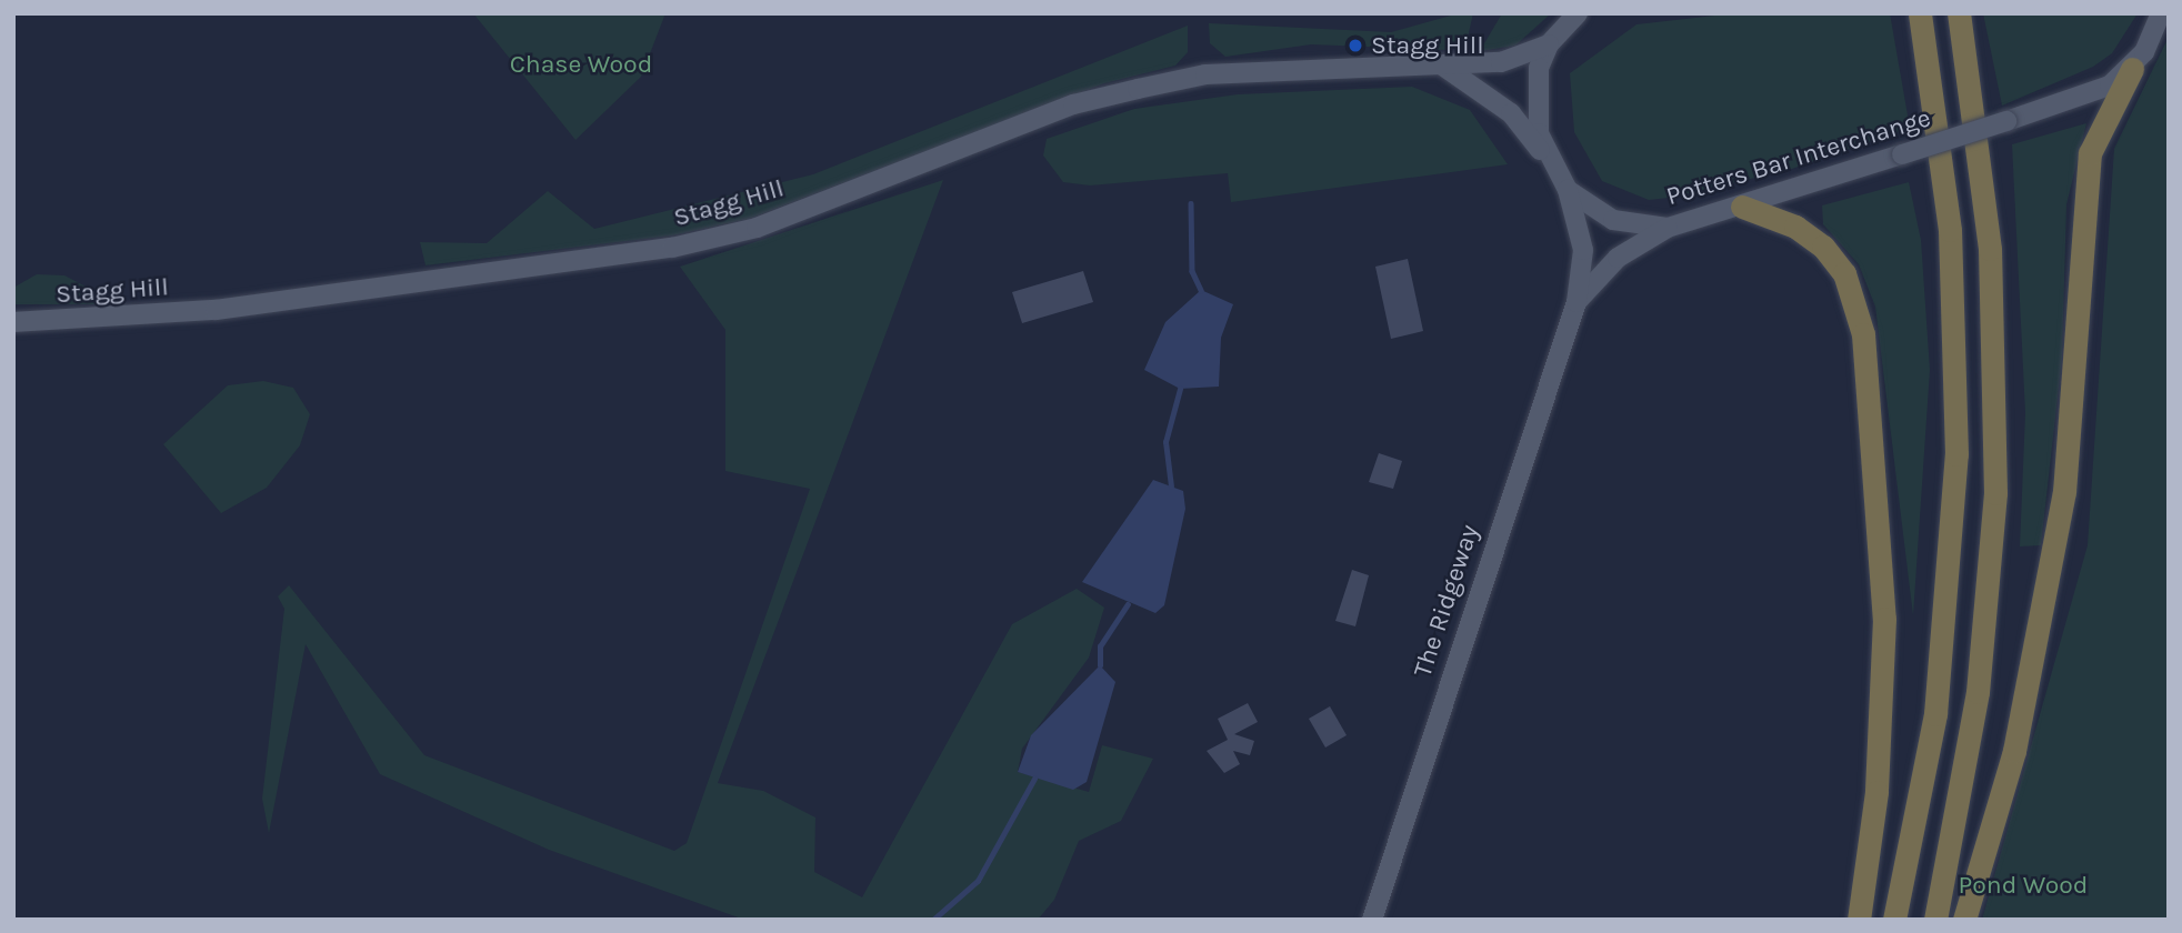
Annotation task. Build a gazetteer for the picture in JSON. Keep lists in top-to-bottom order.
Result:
{
  "streets": {
    "main road": ["Potters Bar Interchange", "Stagg Hill", "The Ridgeway"]
  },
  "crossings": [
    ["Potters Bar Interchange", "Stagg Hill"],
    ["Potters Bar Interchange", "The Ridgeway"]
  ],
  "parks": ["Chase Wood", "Pond Wood"],
  "places": ["Stagg Hill"]
}
